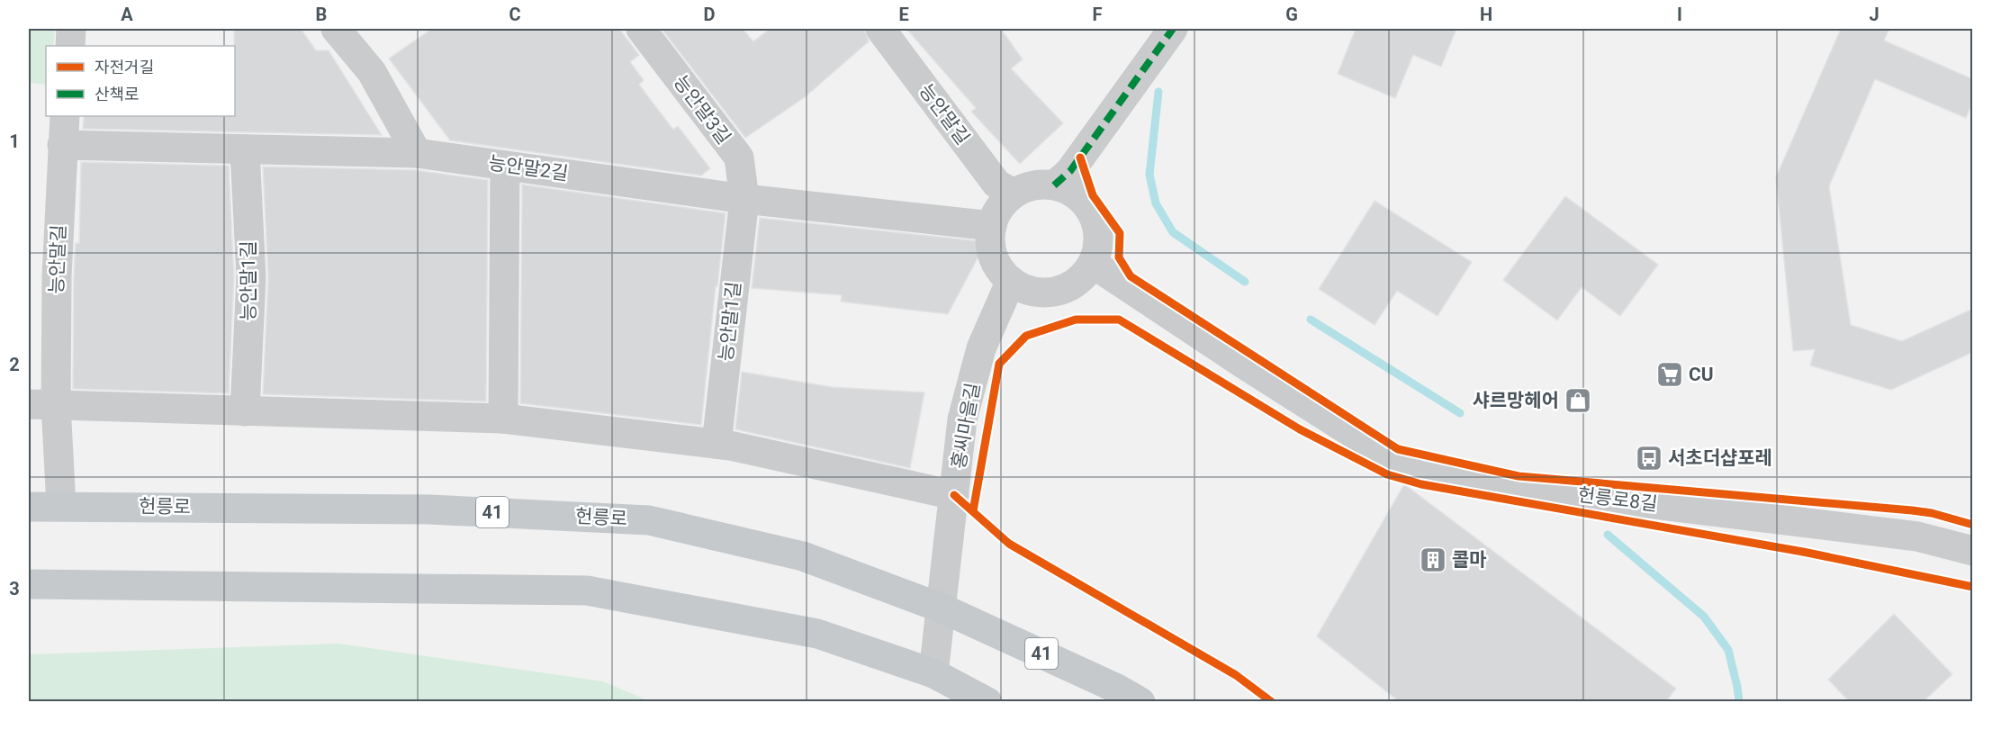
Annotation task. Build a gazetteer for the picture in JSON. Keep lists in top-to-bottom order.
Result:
{
  "streets": {
    "main road": ["헌릉로", "41"],
    "street": [
      "능안말3길",
      "능안말길",
      "능안말2길",
      "능안말1길",
      "홍씨마을길",
      "헌릉로8길"
    ]
  },
  "crossings": [
    ["능안말3길", "능안말2길"],
    ["능안말3길", "능안말1길"],
    ["능안말길", "능안말2길"],
    ["능안말길", "홍씨마을길"],
    ["능안말길", "헌릉로8길"],
    ["능안말길", "헌릉로"],
    ["능안말2길", "능안말1길"],
    ["능안말2길", "홍씨마을길"],
    ["능안말2길", "헌릉로8길"],
    ["홍씨마을길", "헌릉로8길"],
    ["홍씨마을길", "헌릉로"]
  ],
  "places": {
    "supermarket": ["CU"],
    "shop": ["샤르망헤어"],
    "bus stop": ["서초더샵포레"],
    "building": ["콜마"]
  },
  "legend": ["자전거길", "산책로"],
  "grid": {
    "columns": [
      "A",
      "B",
      "C",
      "D",
      "E",
      "F",
      "G",
      "H",
      "I",
      "J"
    ],
    "rows": ["1", "2", "3"]
  }
}
